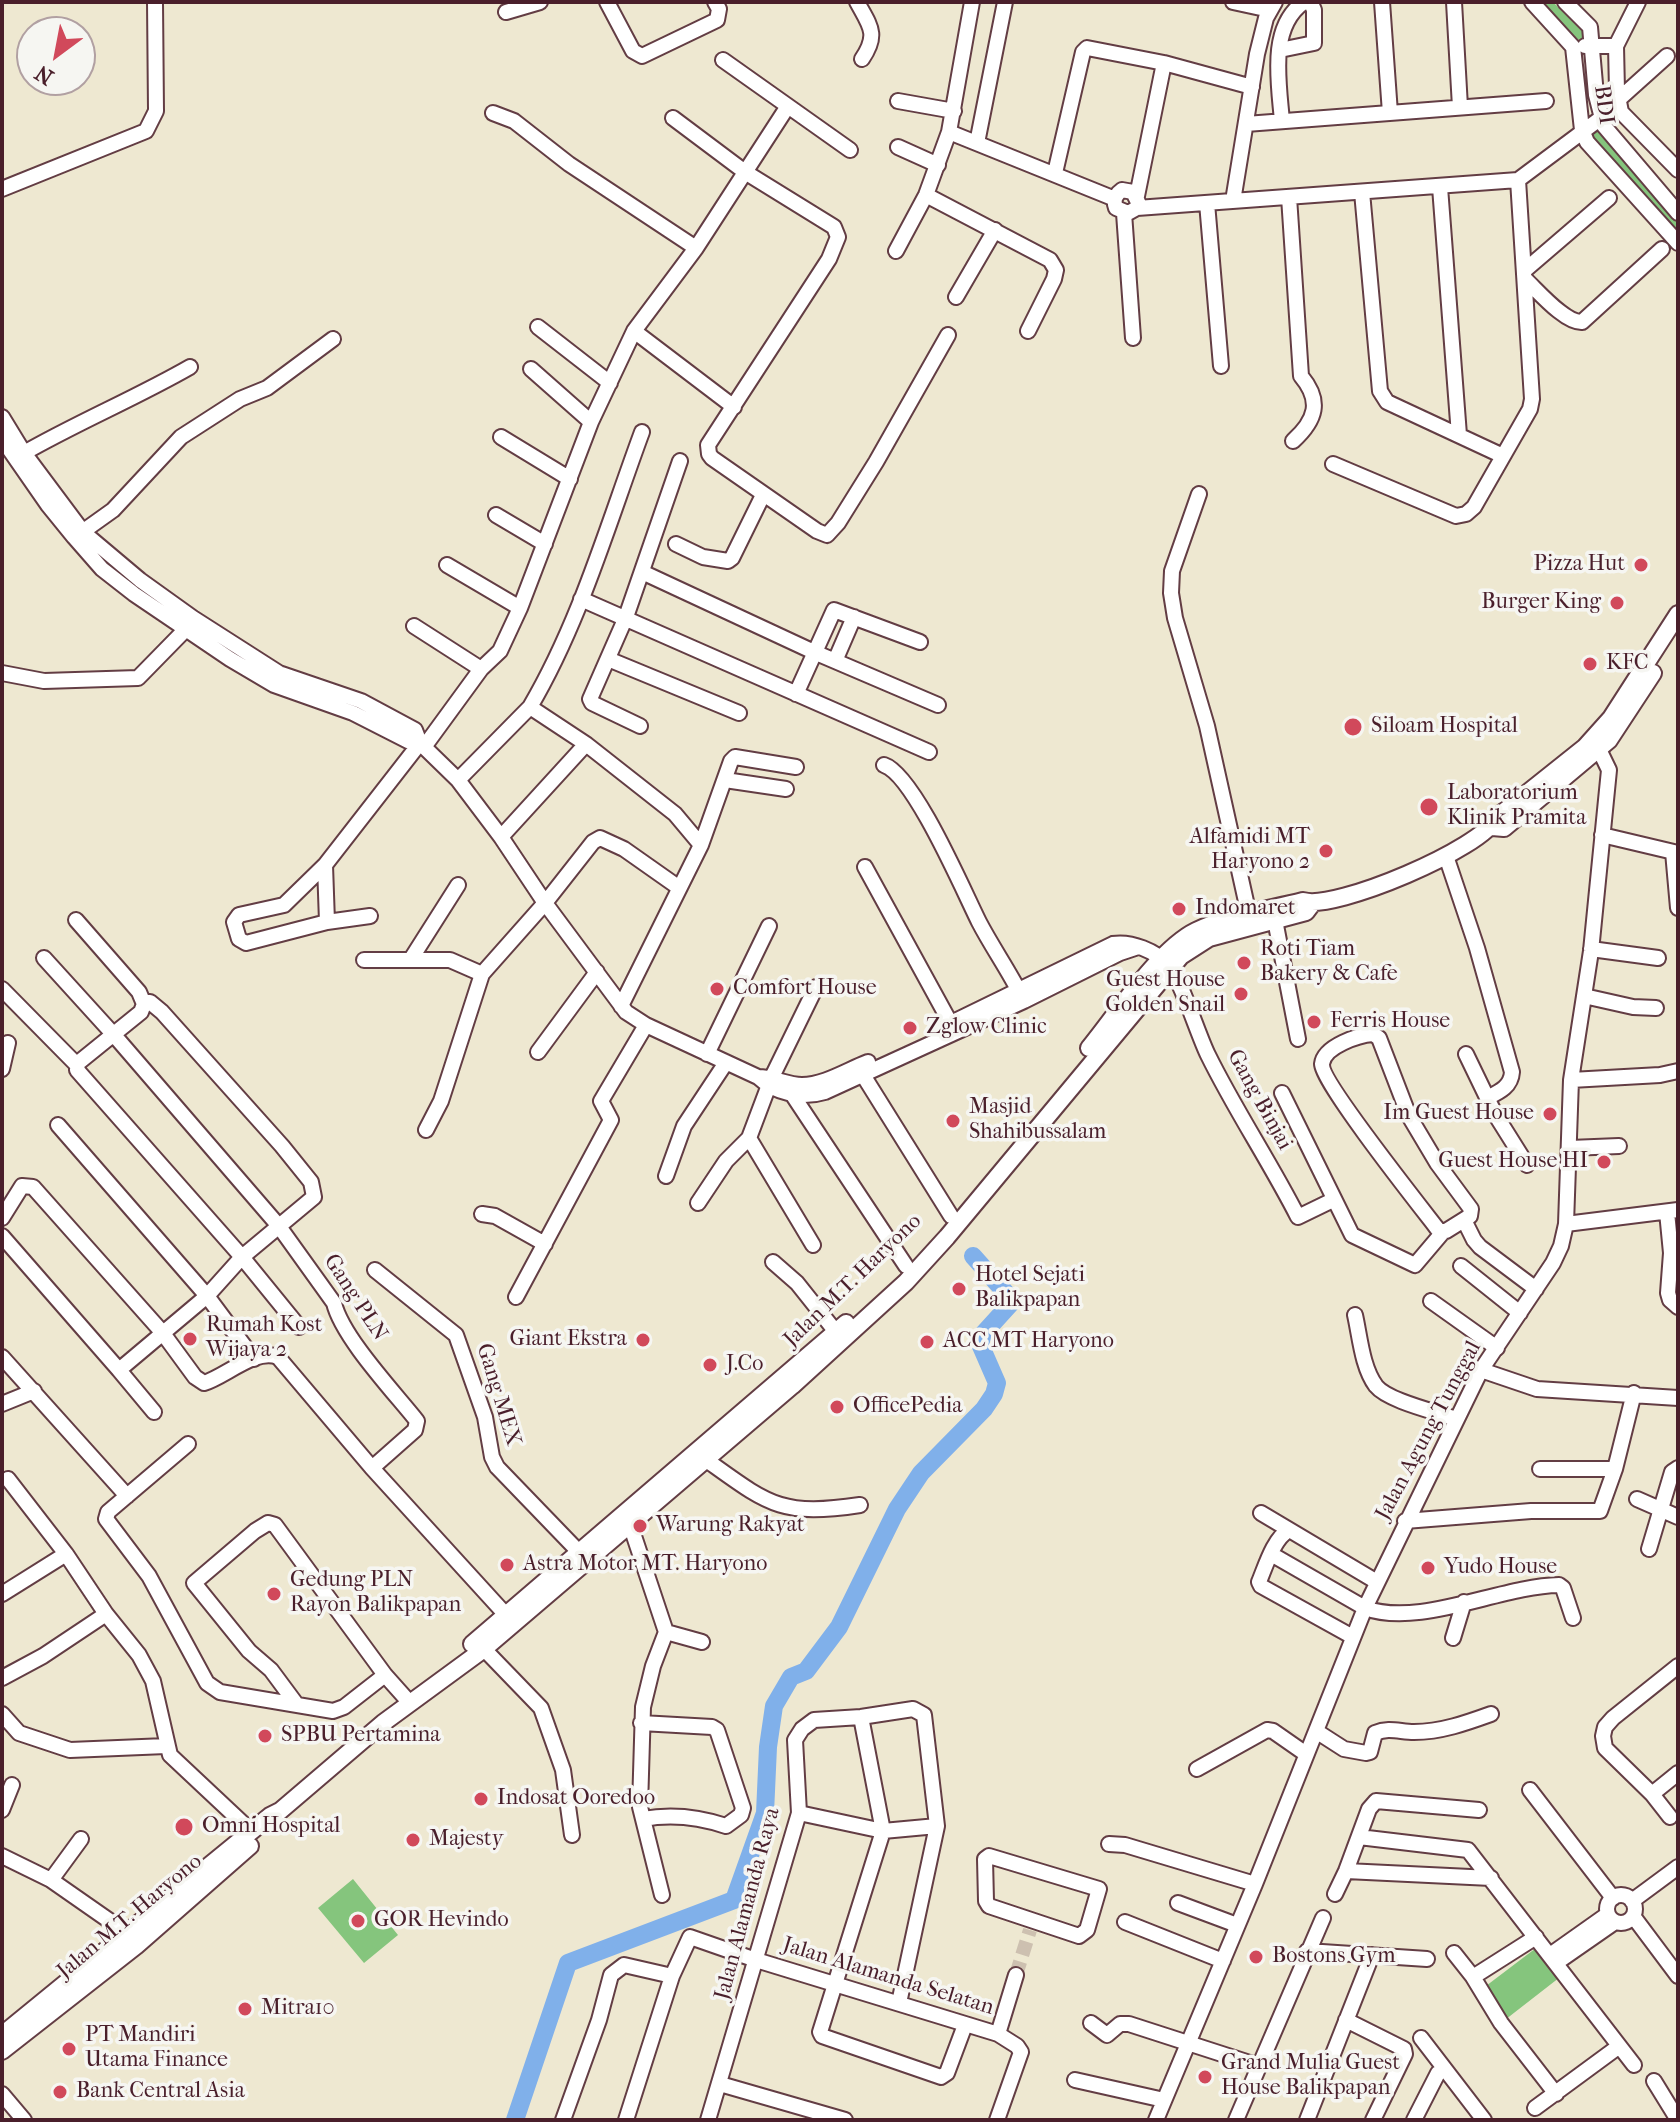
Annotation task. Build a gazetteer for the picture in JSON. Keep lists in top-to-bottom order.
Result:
{
  "streets": {
    "main road": ["Jalan M.T. Haryono"],
    "street": [
      "BDI",
      "Gang Binjai",
      "Gang PLN",
      "Gang MEX",
      "Jalan Agung Tunggal",
      "Jalan Alamanda Raya",
      "Jalan Alamanda Selatan"
    ]
  },
  "crossings": [
    ["Gang Binjai", "Jalan M.T. Haryono"],
    ["Jalan M.T. Haryono", "Gang MEX"],
    ["Jalan M.T. Haryono", "Jalan Agung Tunggal"],
    ["Jalan Alamanda Raya", "Jalan Alamanda Selatan"]
  ],
  "places": [
    "Pizza Hut",
    "Burger King",
    "KFC",
    "Siloam Hospital",
    "Laboratorium Klinik Pramita",
    "Alfamidi MT Haryono 2",
    "Indomaret",
    "Roti Tiam Bakery & Cafe",
    "Comfort House",
    "Guest House Golden Snail",
    "Ferris House",
    "Zglow Clinic",
    "Im Guest House",
    "Masjid Shahibussalam",
    "Guest House HI",
    "Hotel Sejati Balikpapan",
    "Rumah Kost Wijaya 2",
    "Giant Ekstra",
    "ACC MT Haryono",
    "J.Co",
    "OfficePedia",
    "Warung Rakyat",
    "Astra Motor MT. Haryono",
    "Yudo House",
    "Gedung PLN Rayon Balikpapan",
    "SPBU Pertamina",
    "Indosat Ooredoo",
    "Omni Hospital",
    "Majesty",
    "GOR Hevindo",
    "Bostons Gym",
    "Mitra10",
    "PT Mandiri Utama Finance",
    "Grand Mulia Guest House Balikpapan",
    "Bank Central Asia"
  ],
  "north": "bottom left"
}
